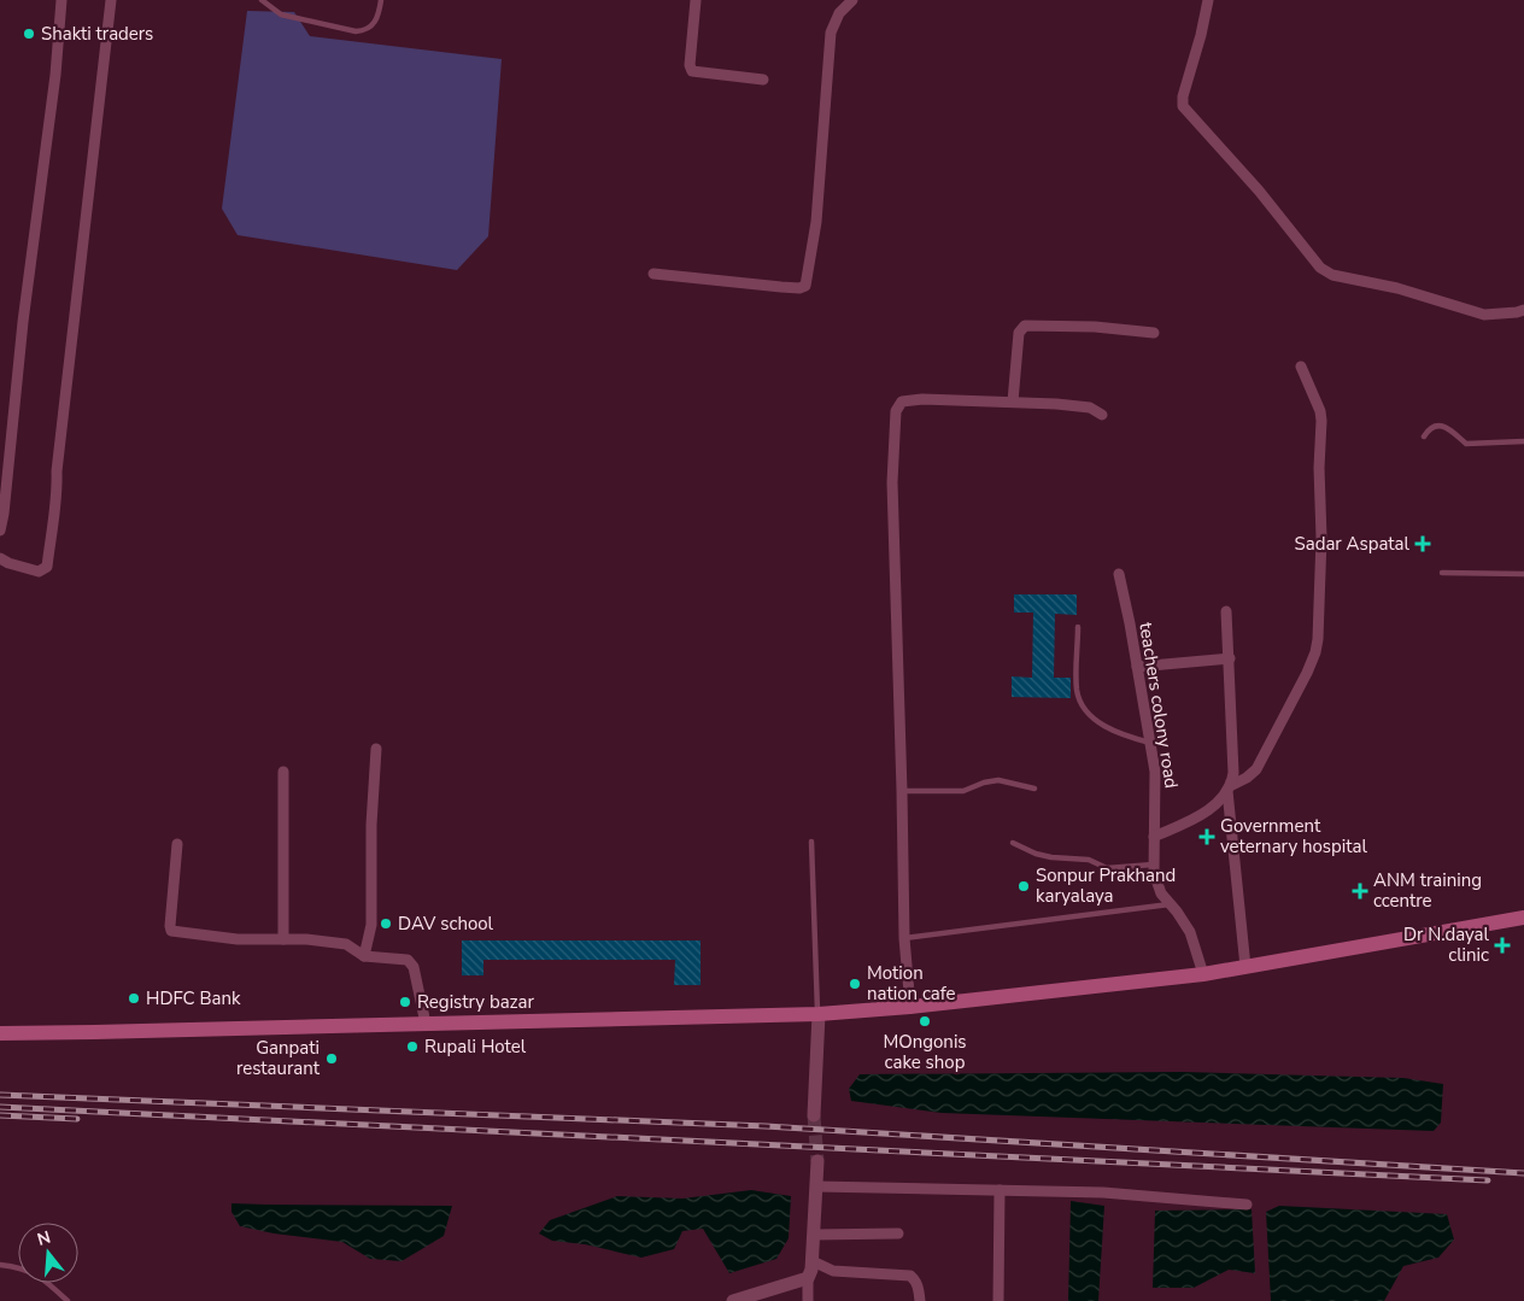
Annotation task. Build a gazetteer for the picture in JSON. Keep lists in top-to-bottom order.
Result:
{
  "streets": {
    "street": ["teachers colony road"]
  },
  "places": {
    "other": [
      "Shakti traders",
      "Sonpur Prakhand karyalaya",
      "DAV school",
      "Motion nation cafe",
      "HDFC Bank",
      "Registry bazar",
      "MOngonis cake shop",
      "Rupali Hotel",
      "Ganpati restaurant"
    ],
    "health": [
      "Sadar Aspatal",
      "Government veternary hospital",
      "ANM training ccentre",
      "Dr N.dayal clinic"
    ]
  },
  "north": "top"
}
